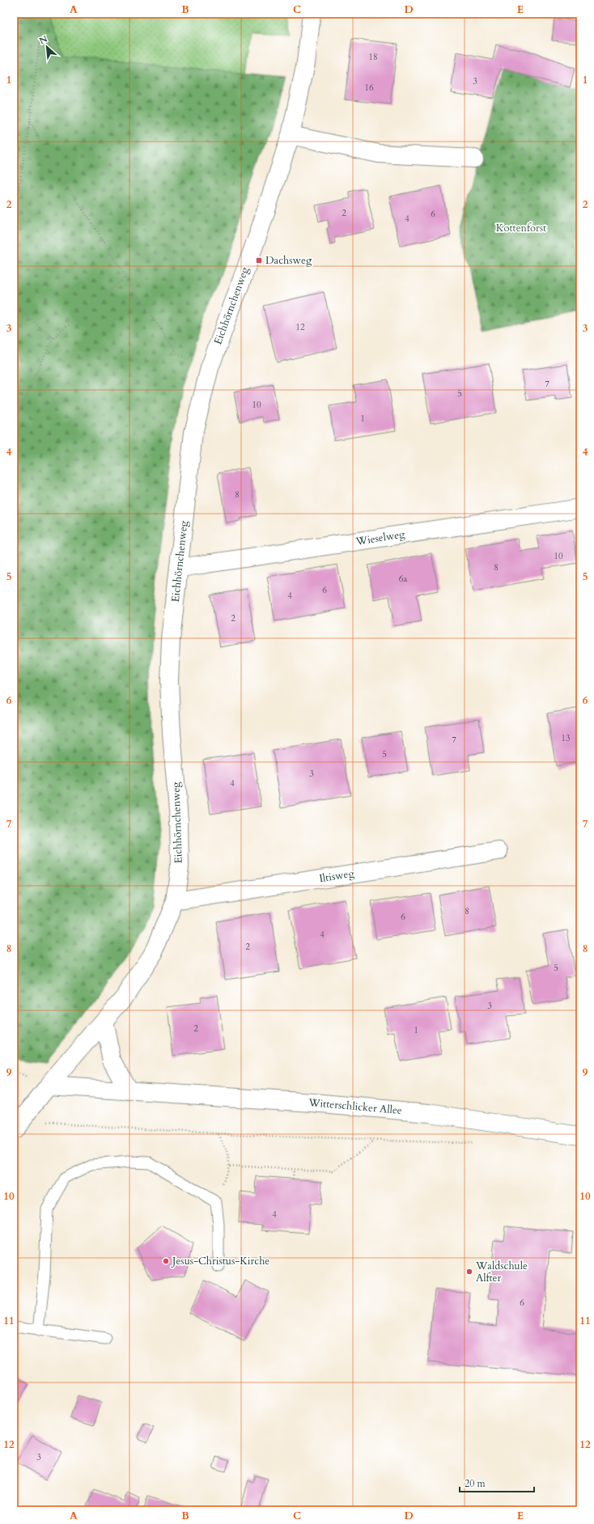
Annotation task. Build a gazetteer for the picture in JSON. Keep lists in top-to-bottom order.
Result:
{
  "streets": {
    "street": [
      "Eichhörnchenweg",
      "Wieselweg",
      "Iltisweg",
      "Witterschlicker Allee"
    ]
  },
  "crossings": [
    ["Eichhörnchenweg", "Wieselweg"],
    ["Eichhörnchenweg", "Iltisweg"],
    ["Eichhörnchenweg", "Witterschlicker Allee"]
  ],
  "parks": ["Kottenforst"],
  "places": {
    "transit": ["Dachsweg"],
    "other": ["Jesus-Christus-Kirche", "Waldschule Alfter"]
  },
  "house_numbers": [
    "18",
    "3",
    "16",
    "2",
    "6",
    "4",
    "12",
    "7",
    "5",
    "10",
    "1",
    "8",
    "10",
    "8",
    "6a",
    "6",
    "4",
    "2",
    "13",
    "7",
    "5",
    "3",
    "4",
    "8",
    "6",
    "4",
    "2",
    "5",
    "3",
    "2",
    "1",
    "4",
    "6",
    "3"
  ],
  "scale_bar": "20 m",
  "north": "top left",
  "grid": {
    "columns": [
      "A",
      "B",
      "C",
      "D",
      "E"
    ],
    "rows": [
      "1",
      "2",
      "3",
      "4",
      "5",
      "6",
      "7",
      "8",
      "9",
      "10",
      "11",
      "12"
    ]
  }
}
